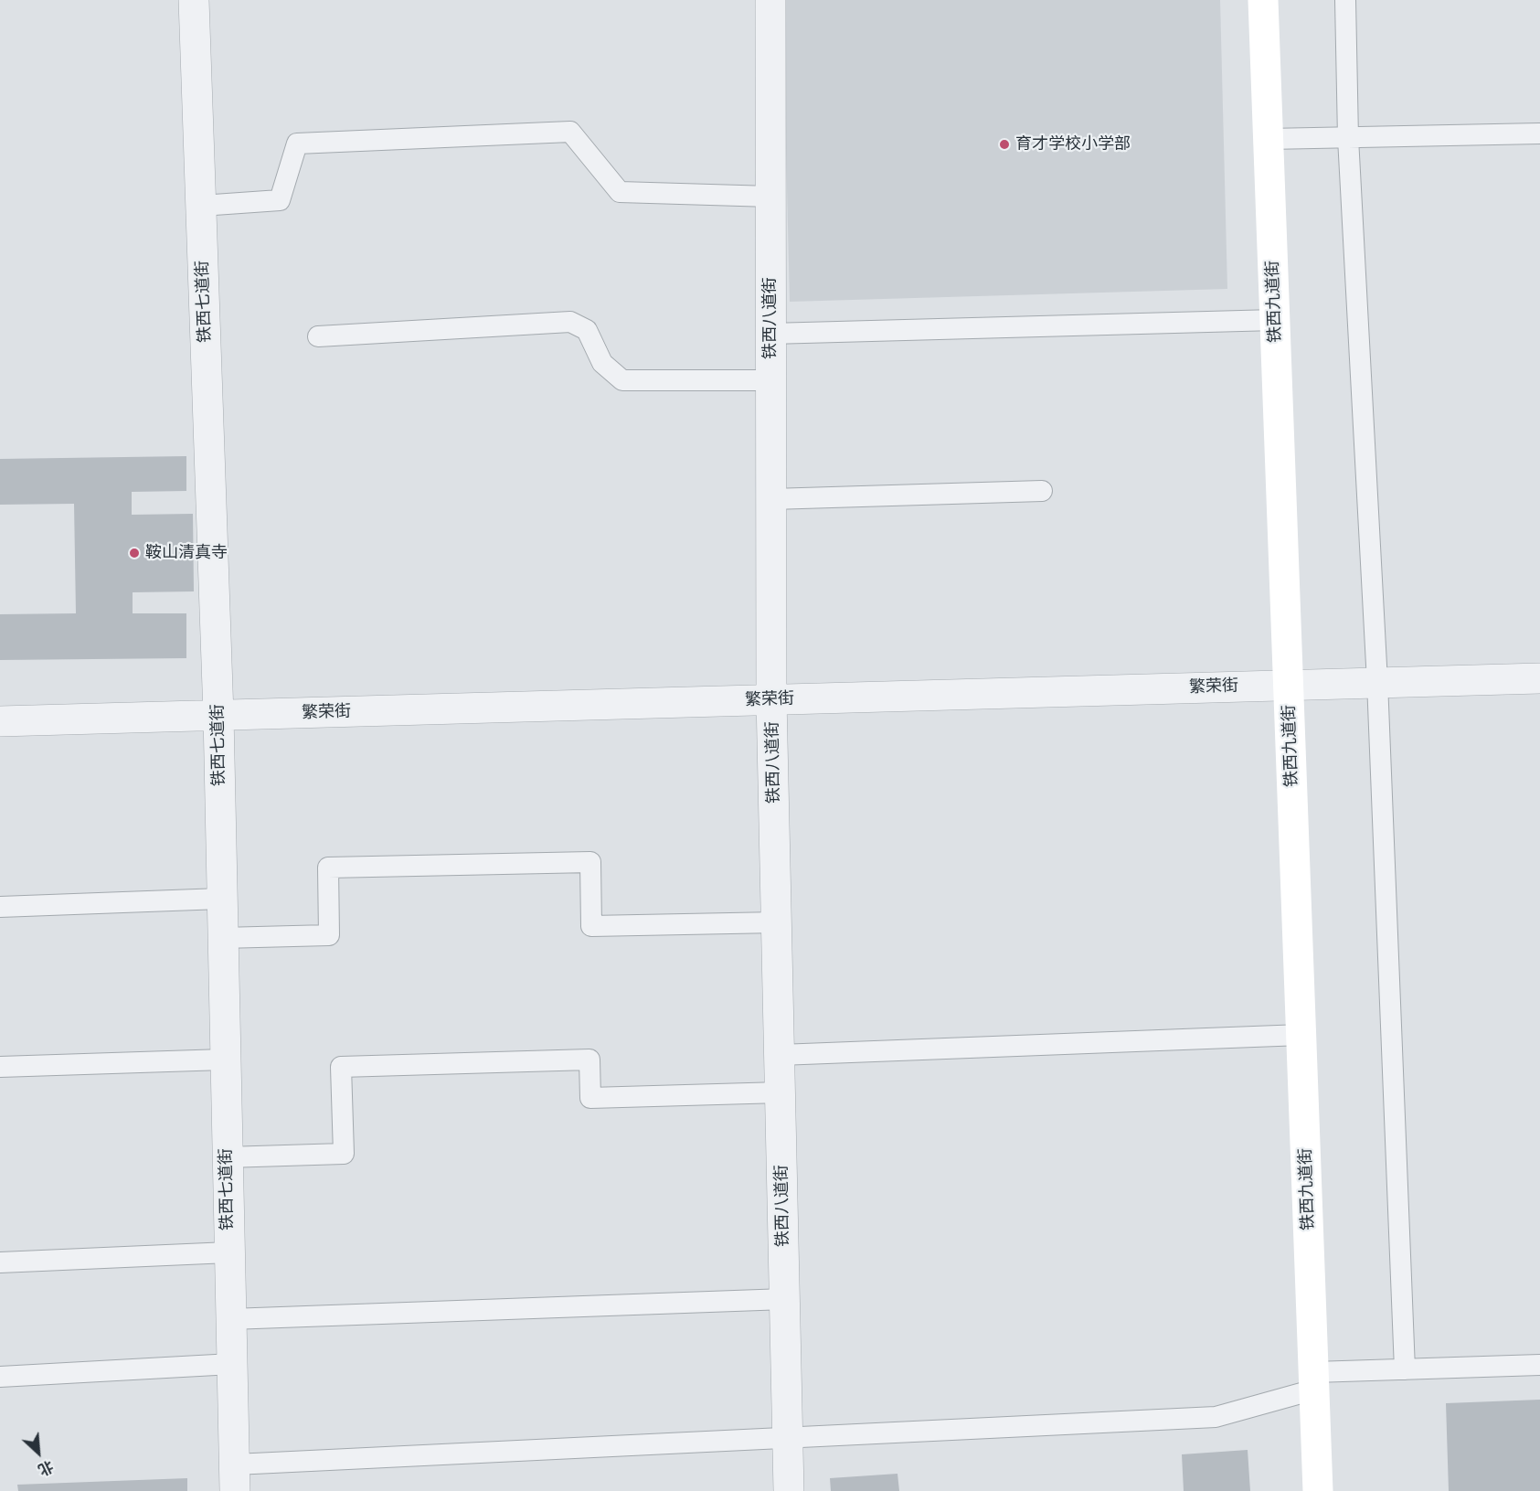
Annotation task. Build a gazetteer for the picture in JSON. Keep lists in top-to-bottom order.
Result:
{
  "streets": {
    "main road": ["铁西九道街"],
    "street": ["铁西七道街", "铁西八道街", "繁荣街"]
  },
  "crossings": [
    ["铁西七道街", "繁荣街"],
    ["铁西九道街", "繁荣街"],
    ["铁西八道街", "繁荣街"]
  ],
  "places": ["育才学校小学部", "鞍山清真寺"],
  "north": "bottom right"
}
